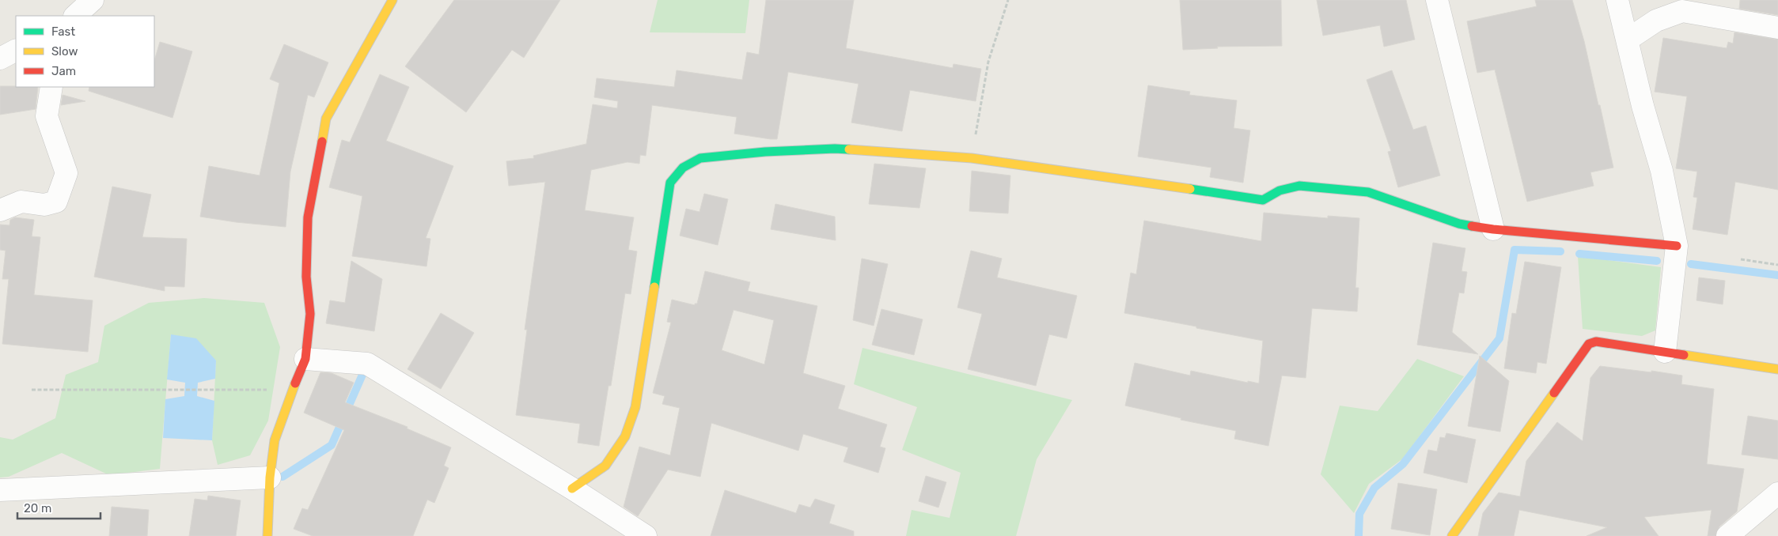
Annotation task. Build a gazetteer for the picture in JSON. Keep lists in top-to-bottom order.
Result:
{
  "legend": ["Fast", "Slow", "Jam"],
  "scale_bar": "20 m"
}
